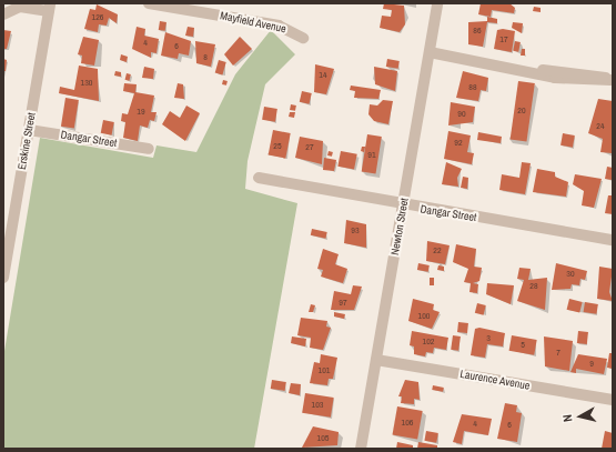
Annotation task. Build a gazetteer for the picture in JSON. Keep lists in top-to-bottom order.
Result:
{
  "streets": {
    "street": [
      "Mayfield Avenue",
      "Dangar Street",
      "Erskine Street",
      "Newton Street",
      "Laurence Avenue"
    ]
  },
  "crossings": [
    ["Dangar Street", "Erskine Street"],
    ["Dangar Street", "Newton Street"],
    ["Newton Street", "Laurence Avenue"]
  ],
  "house_numbers": [
    "126",
    "86",
    "17",
    "4",
    "6",
    "8",
    "14",
    "130",
    "88",
    "20",
    "19",
    "90",
    "24",
    "92",
    "25",
    "27",
    "91",
    "93",
    "22",
    "30",
    "28",
    "97",
    "100",
    "3",
    "102",
    "5",
    "7",
    "9",
    "101",
    "103",
    "106",
    "4",
    "6",
    "105"
  ],
  "north": "left"
}
